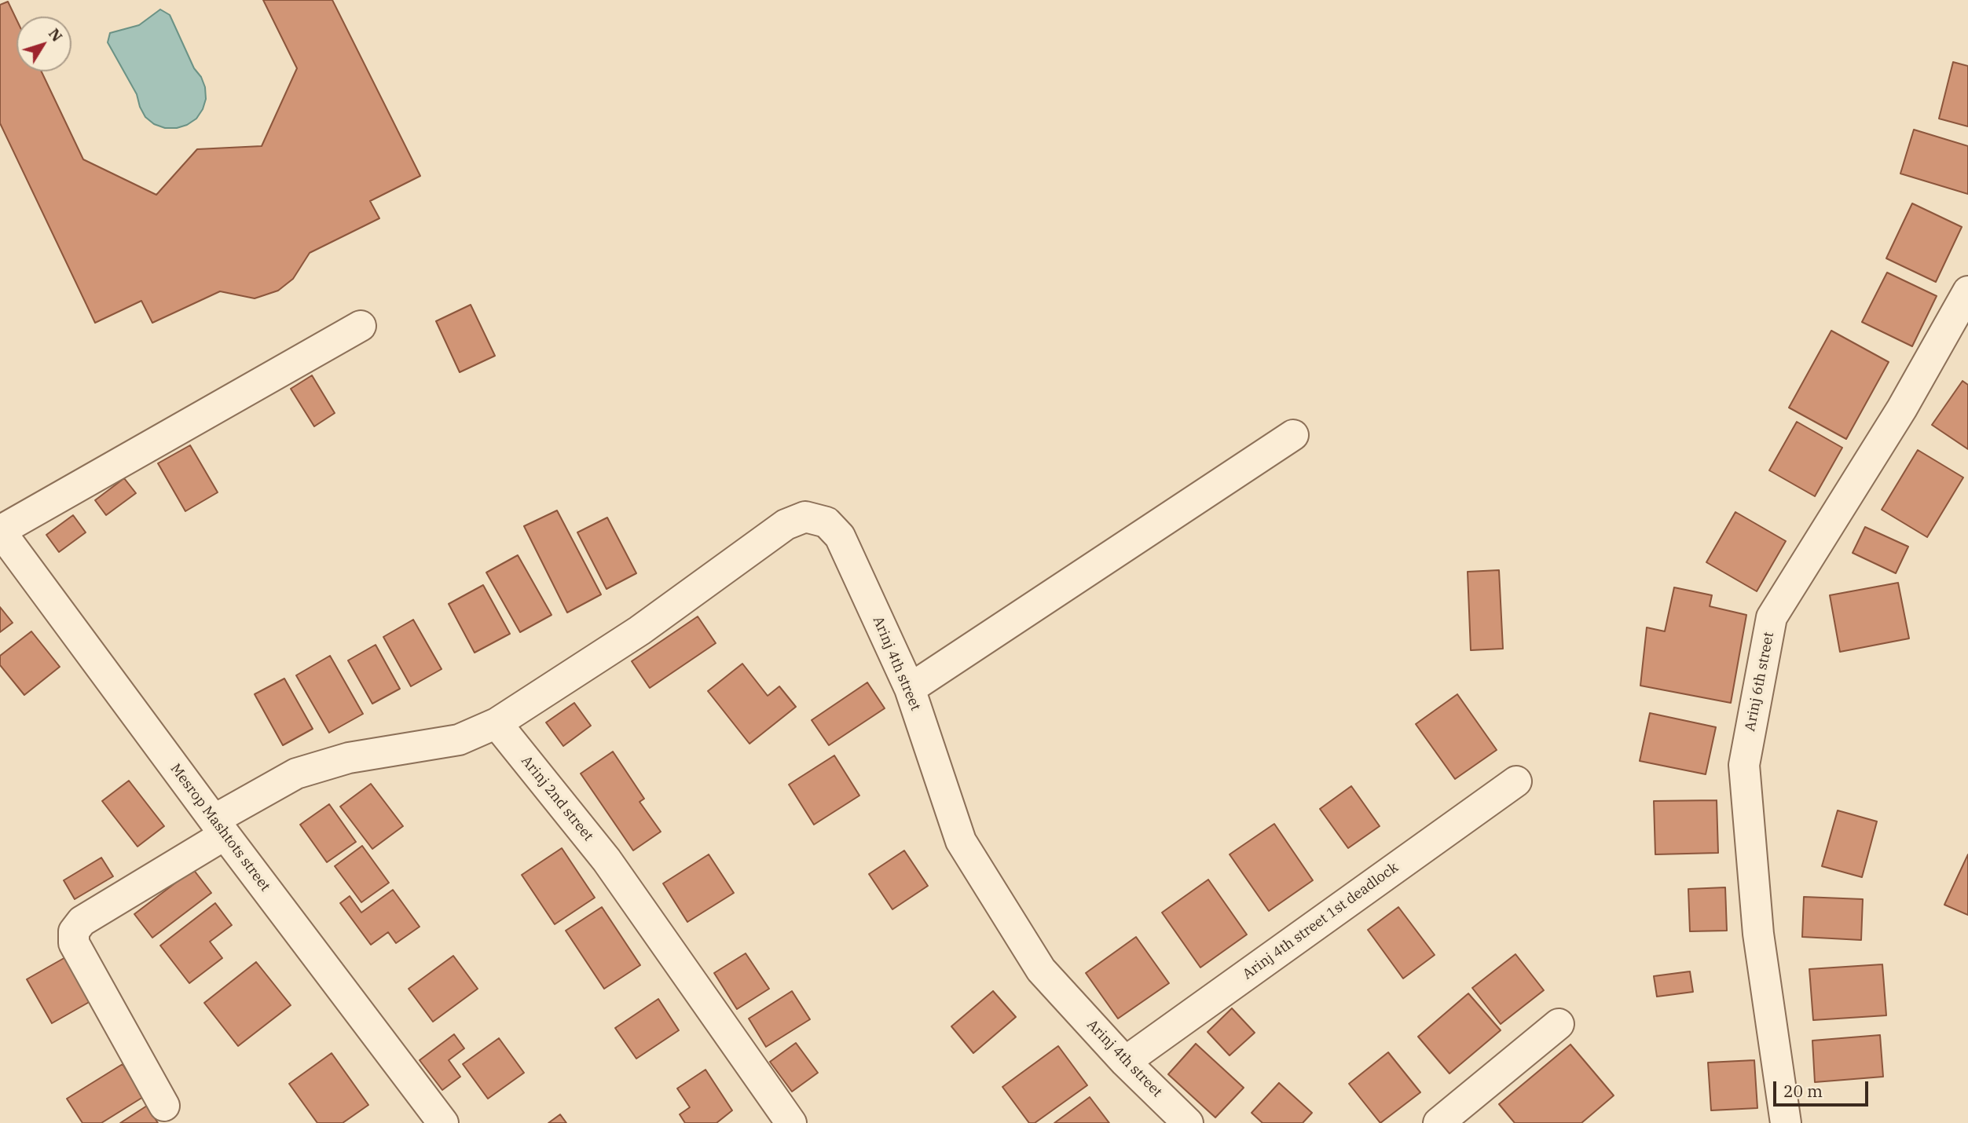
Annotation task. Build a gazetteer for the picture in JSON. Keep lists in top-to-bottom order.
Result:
{
  "streets": {
    "street": [
      "Arinj 4th street",
      "Arinj 6th street",
      "Arinj 2nd street",
      "Mesrop Mashtots street",
      "Arinj 4th street 1st deadlock"
    ]
  },
  "crossings": [
    ["Arinj 4th street", "Arinj 2nd street"],
    ["Arinj 4th street", "Arinj 4th street 1st deadlock"]
  ],
  "scale_bar": "20 m",
  "north": "top right"
}
